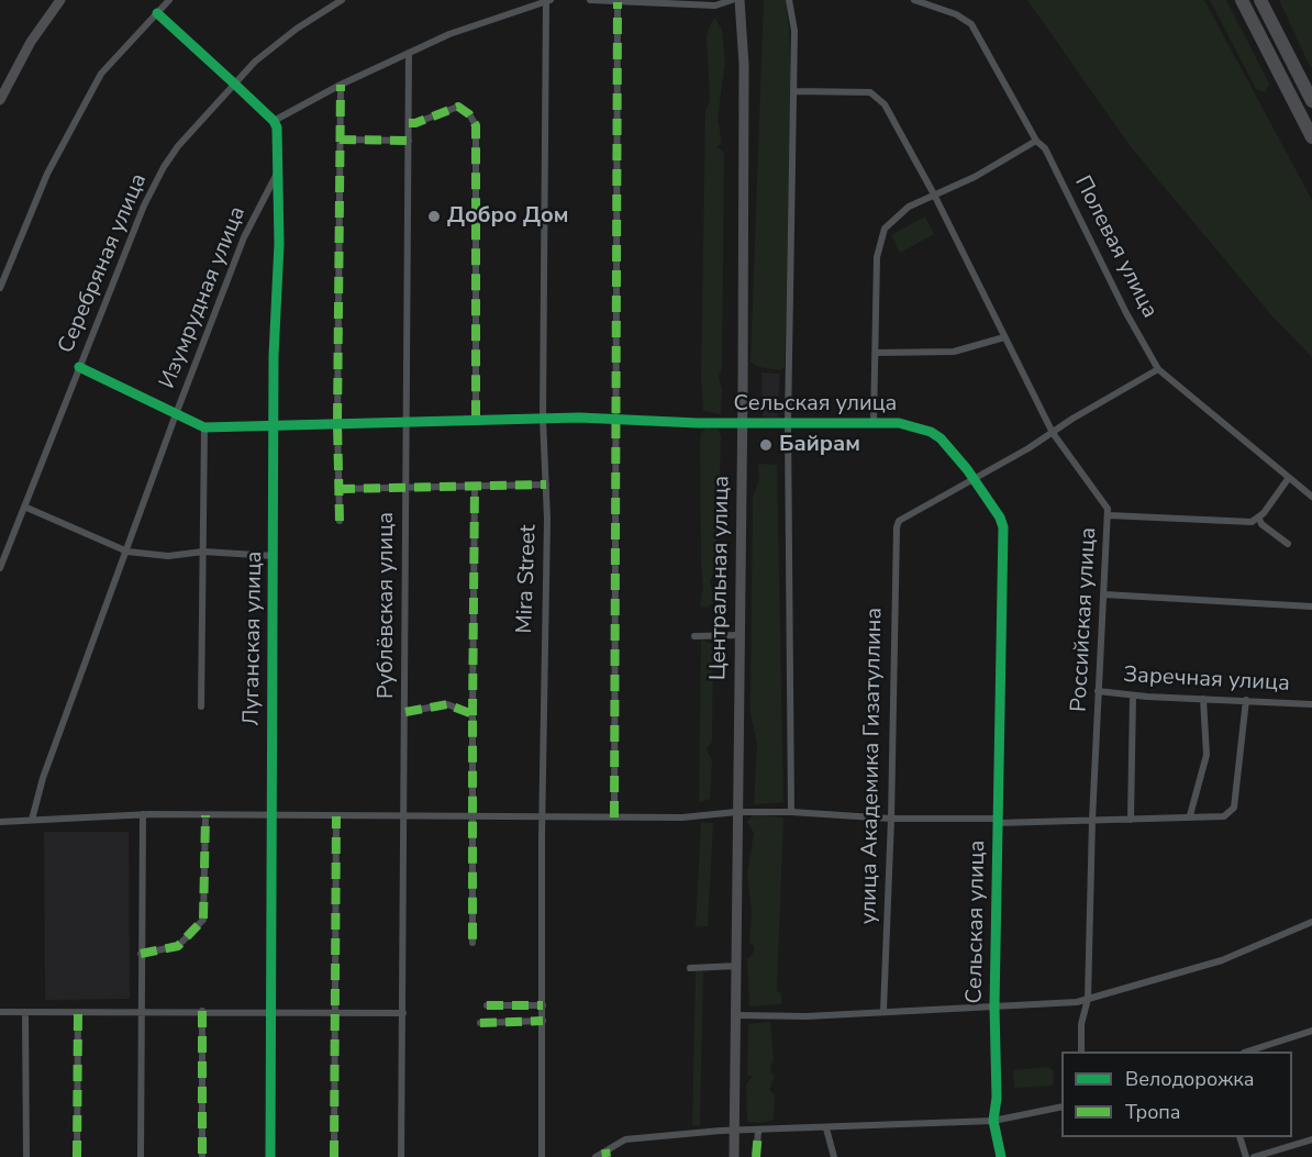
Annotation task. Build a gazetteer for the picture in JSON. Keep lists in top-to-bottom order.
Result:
{
  "streets": {
    "street": [
      "Полевая улица",
      "Серебряная улица",
      "Изумрудная улица",
      "Сельская улица",
      "Центральная улица",
      "Mira Street",
      "Рублёвская улица",
      "Российская улица",
      "Луганская улица",
      "Заречная улица",
      "улица Академика Гизатуллина"
    ]
  },
  "crossings": [
    ["Серебряная улица", "Сельская улица"],
    ["Изумрудная улица", "Сельская улица"],
    ["Изумрудная улица", "Луганская улица"],
    ["Сельская улица", "Центральная улица"],
    ["Сельская улица", "Mira Street"],
    ["Сельская улица", "Рублёвская улица"],
    ["Сельская улица", "Луганская улица"],
    ["Сельская улица", "улица Академика Гизатуллина"],
    ["Российская улица", "Заречная улица"]
  ],
  "places": ["Добро Дом", "Байрам"],
  "legend": ["Велодорожка", "Тропа"]
}
